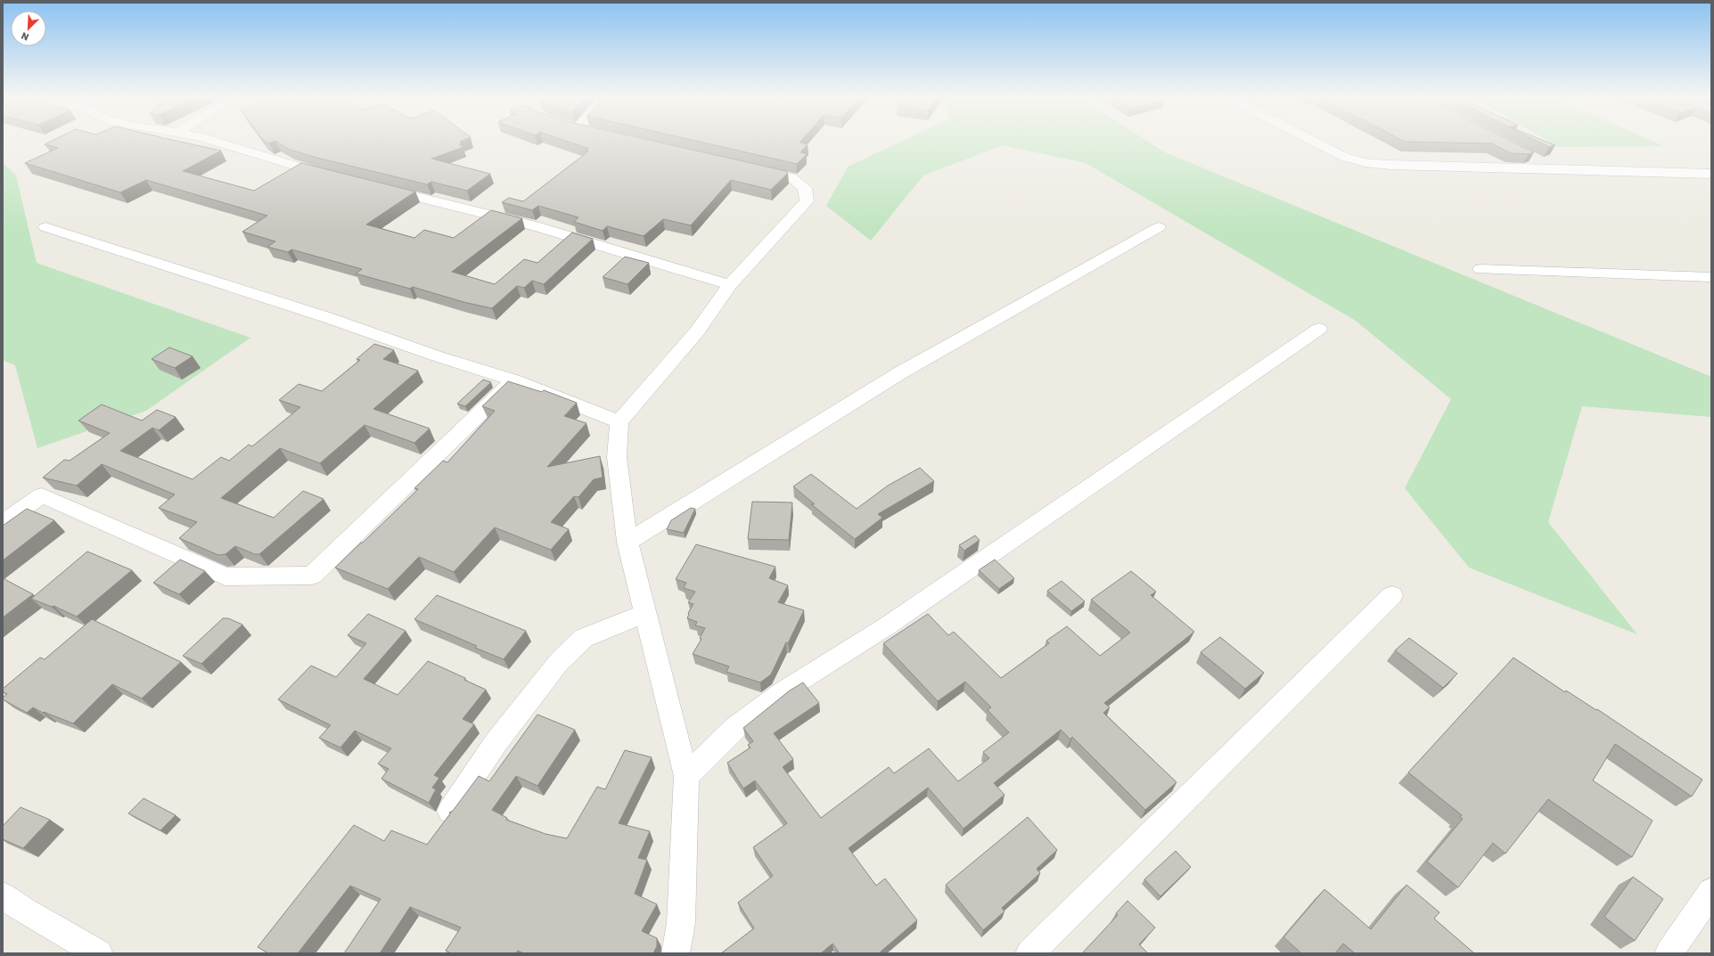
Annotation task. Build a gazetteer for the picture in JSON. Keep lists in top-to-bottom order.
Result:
{
  "north": "bottom left"
}
